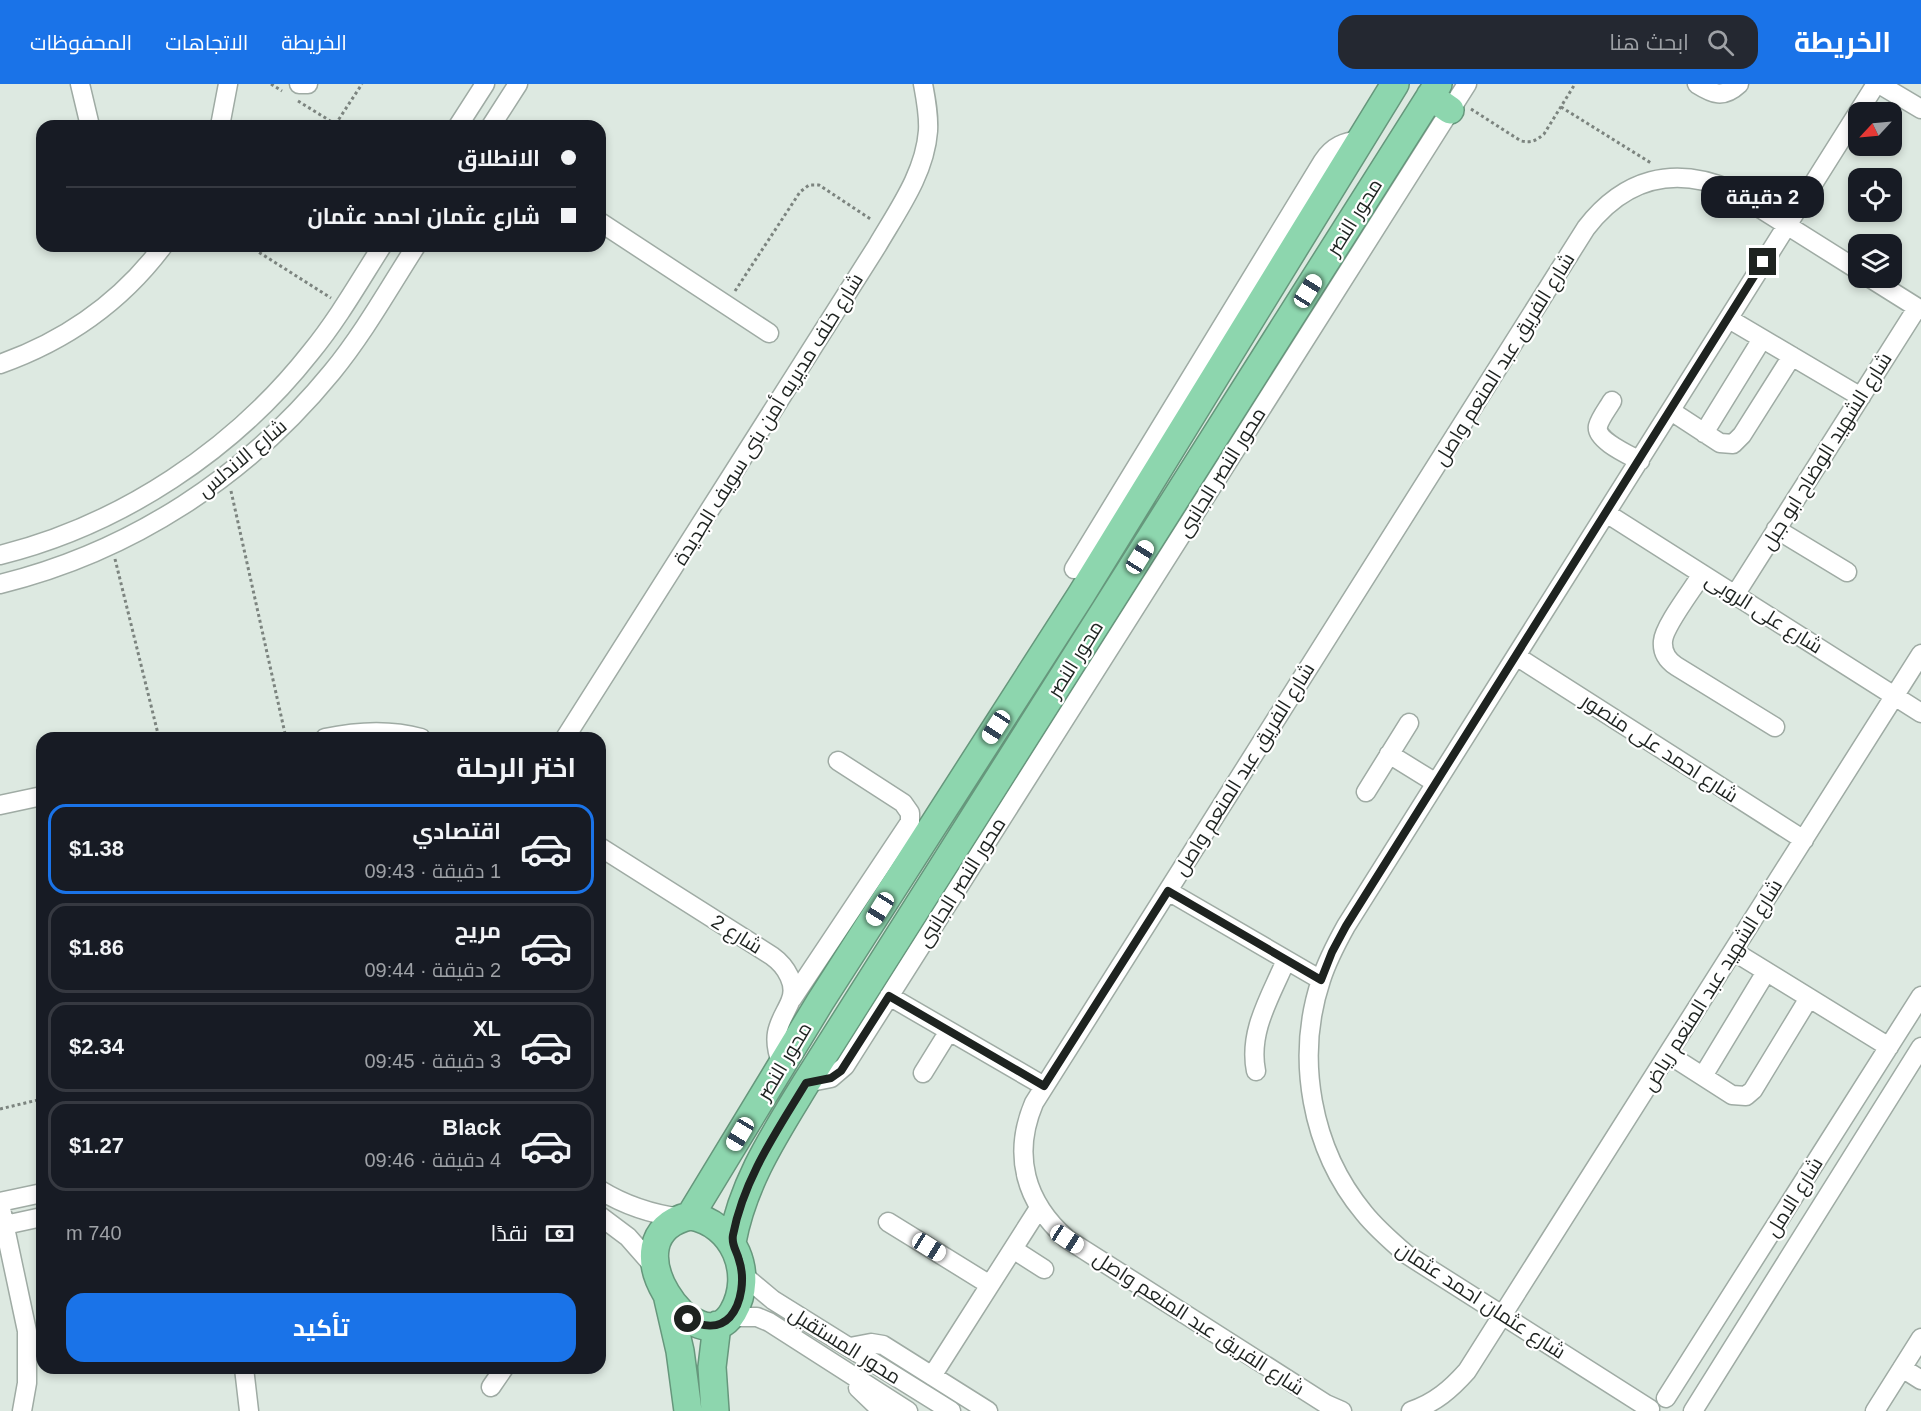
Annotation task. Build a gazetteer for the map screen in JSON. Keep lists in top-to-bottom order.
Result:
{
  "streets": {
    "highway": ["محور النصر"],
    "street": [
      "شارع الفريق عبد المنعم واصل",
      "شارع خلف مديريه أمن بنى سويف الجديدة",
      "شارع الشهيد الوضاح ابو جبل",
      "شارع الاندلس",
      "محور النصر الجانبى",
      "شارع على الروبى",
      "شارع احمد على منصور",
      "شارع 2",
      "شارع الشهيد عبد المنعم رياض",
      "شارع الامل",
      "شارع عثمان احمد عثمان",
      "محور المستقبل"
    ]
  },
  "crossings": [
    ["محور النصر", "محور النصر الجانبى"],
    ["محور النصر", "محور المستقبل"],
    ["شارع الفريق عبد المنعم واصل", "شارع عثمان احمد عثمان"],
    ["شارع الشهيد الوضاح ابو جبل", "شارع على الروبى"],
    ["شارع على الروبى", "شارع الشهيد عبد المنعم رياض"],
    ["شارع على الروبى", "شارع عثمان احمد عثمان"],
    ["شارع احمد على منصور", "شارع الشهيد عبد المنعم رياض"],
    ["شارع احمد على منصور", "شارع عثمان احمد عثمان"],
    ["شارع الشهيد عبد المنعم رياض", "شارع عثمان احمد عثمان"]
  ],
  "north": "bottom left",
  "page": {
    "header": "الخريطة",
    "search": "ابحث هنا",
    "nav": ["الخريطة", "الاتجاهات", "المحفوظات"],
    "banner": ["الانطلاق", "شارع عثمان احمد عثمان"],
    "bubble": "2 دقيقة",
    "heading": "اختر الرحلة",
    "list": [
      {
        "name": "اقتصادي",
        "note": "1 دقيقة · 09:43",
        "value": "$1.38"
      },
      {
        "name": "مريح",
        "note": "2 دقيقة · 09:44",
        "value": "$1.86"
      },
      {
        "name": "XL",
        "note": "3 دقيقة · 09:45",
        "value": "$2.34"
      },
      {
        "name": "Black",
        "note": "4 دقيقة · 09:46",
        "value": "$1.27"
      }
    ],
    "pay": ["نقدًا", "740 m"],
    "buttons": "تأكيد"
  }
}
